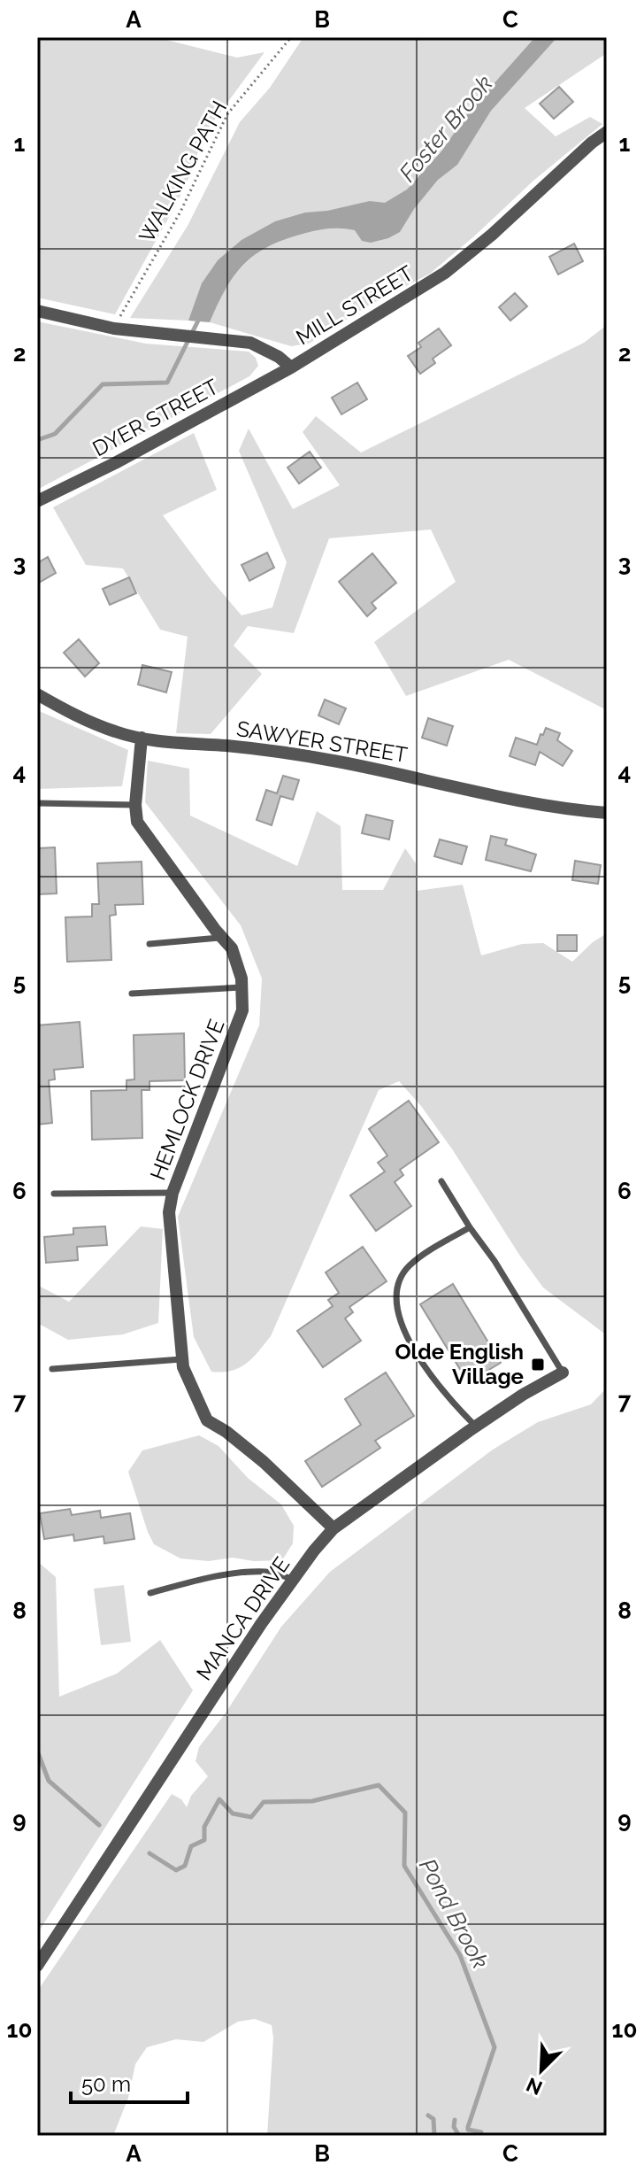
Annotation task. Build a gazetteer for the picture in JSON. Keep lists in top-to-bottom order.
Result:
{
  "streets": {
    "street": [
      "MILL STREET",
      "DYER STREET",
      "SAWYER STREET",
      "HEMLOCK DRIVE",
      "MANCA DRIVE"
    ],
    "path": ["WALKING PATH"]
  },
  "crossings": [
    ["WALKING PATH", "MILL STREET"],
    ["MILL STREET", "DYER STREET"],
    ["SAWYER STREET", "HEMLOCK DRIVE"],
    ["HEMLOCK DRIVE", "MANCA DRIVE"]
  ],
  "water": ["Foster Brook", "Pond Brook"],
  "places": {
    "transit": ["Olde English Village"]
  },
  "scale_bar": "50 m",
  "north": "bottom left",
  "grid": {
    "columns": ["A", "B", "C"],
    "rows": [
      "1",
      "2",
      "3",
      "4",
      "5",
      "6",
      "7",
      "8",
      "9",
      "10"
    ]
  }
}
